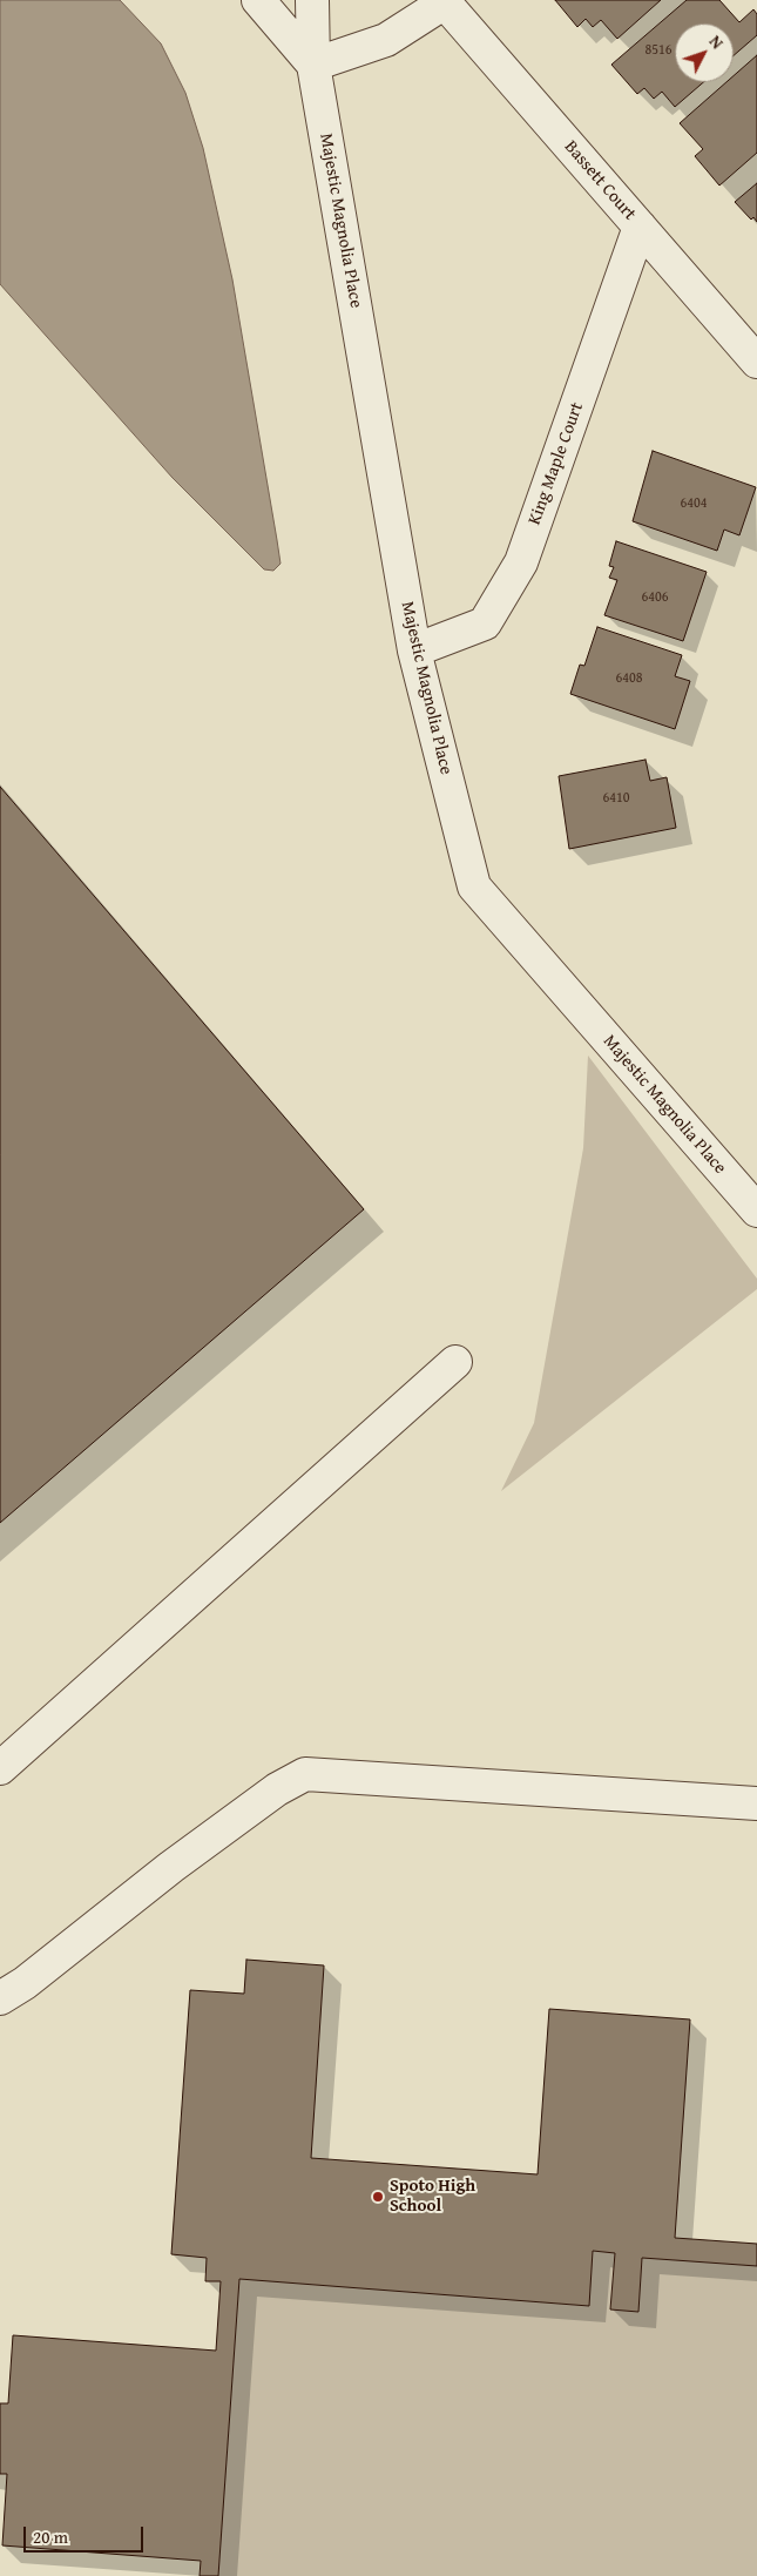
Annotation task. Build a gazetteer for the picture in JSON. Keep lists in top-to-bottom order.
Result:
{
  "streets": {
    "street": ["Bassett Court", "Majestic Magnolia Place", "King Maple Court"]
  },
  "crossings": [
    ["Bassett Court", "King Maple Court"],
    ["Majestic Magnolia Place", "King Maple Court"]
  ],
  "places": ["Spoto High School"],
  "house_numbers": [
    "8516",
    "6404",
    "6406",
    "6408",
    "6410"
  ],
  "scale_bar": "20 m",
  "north": "top right"
}
